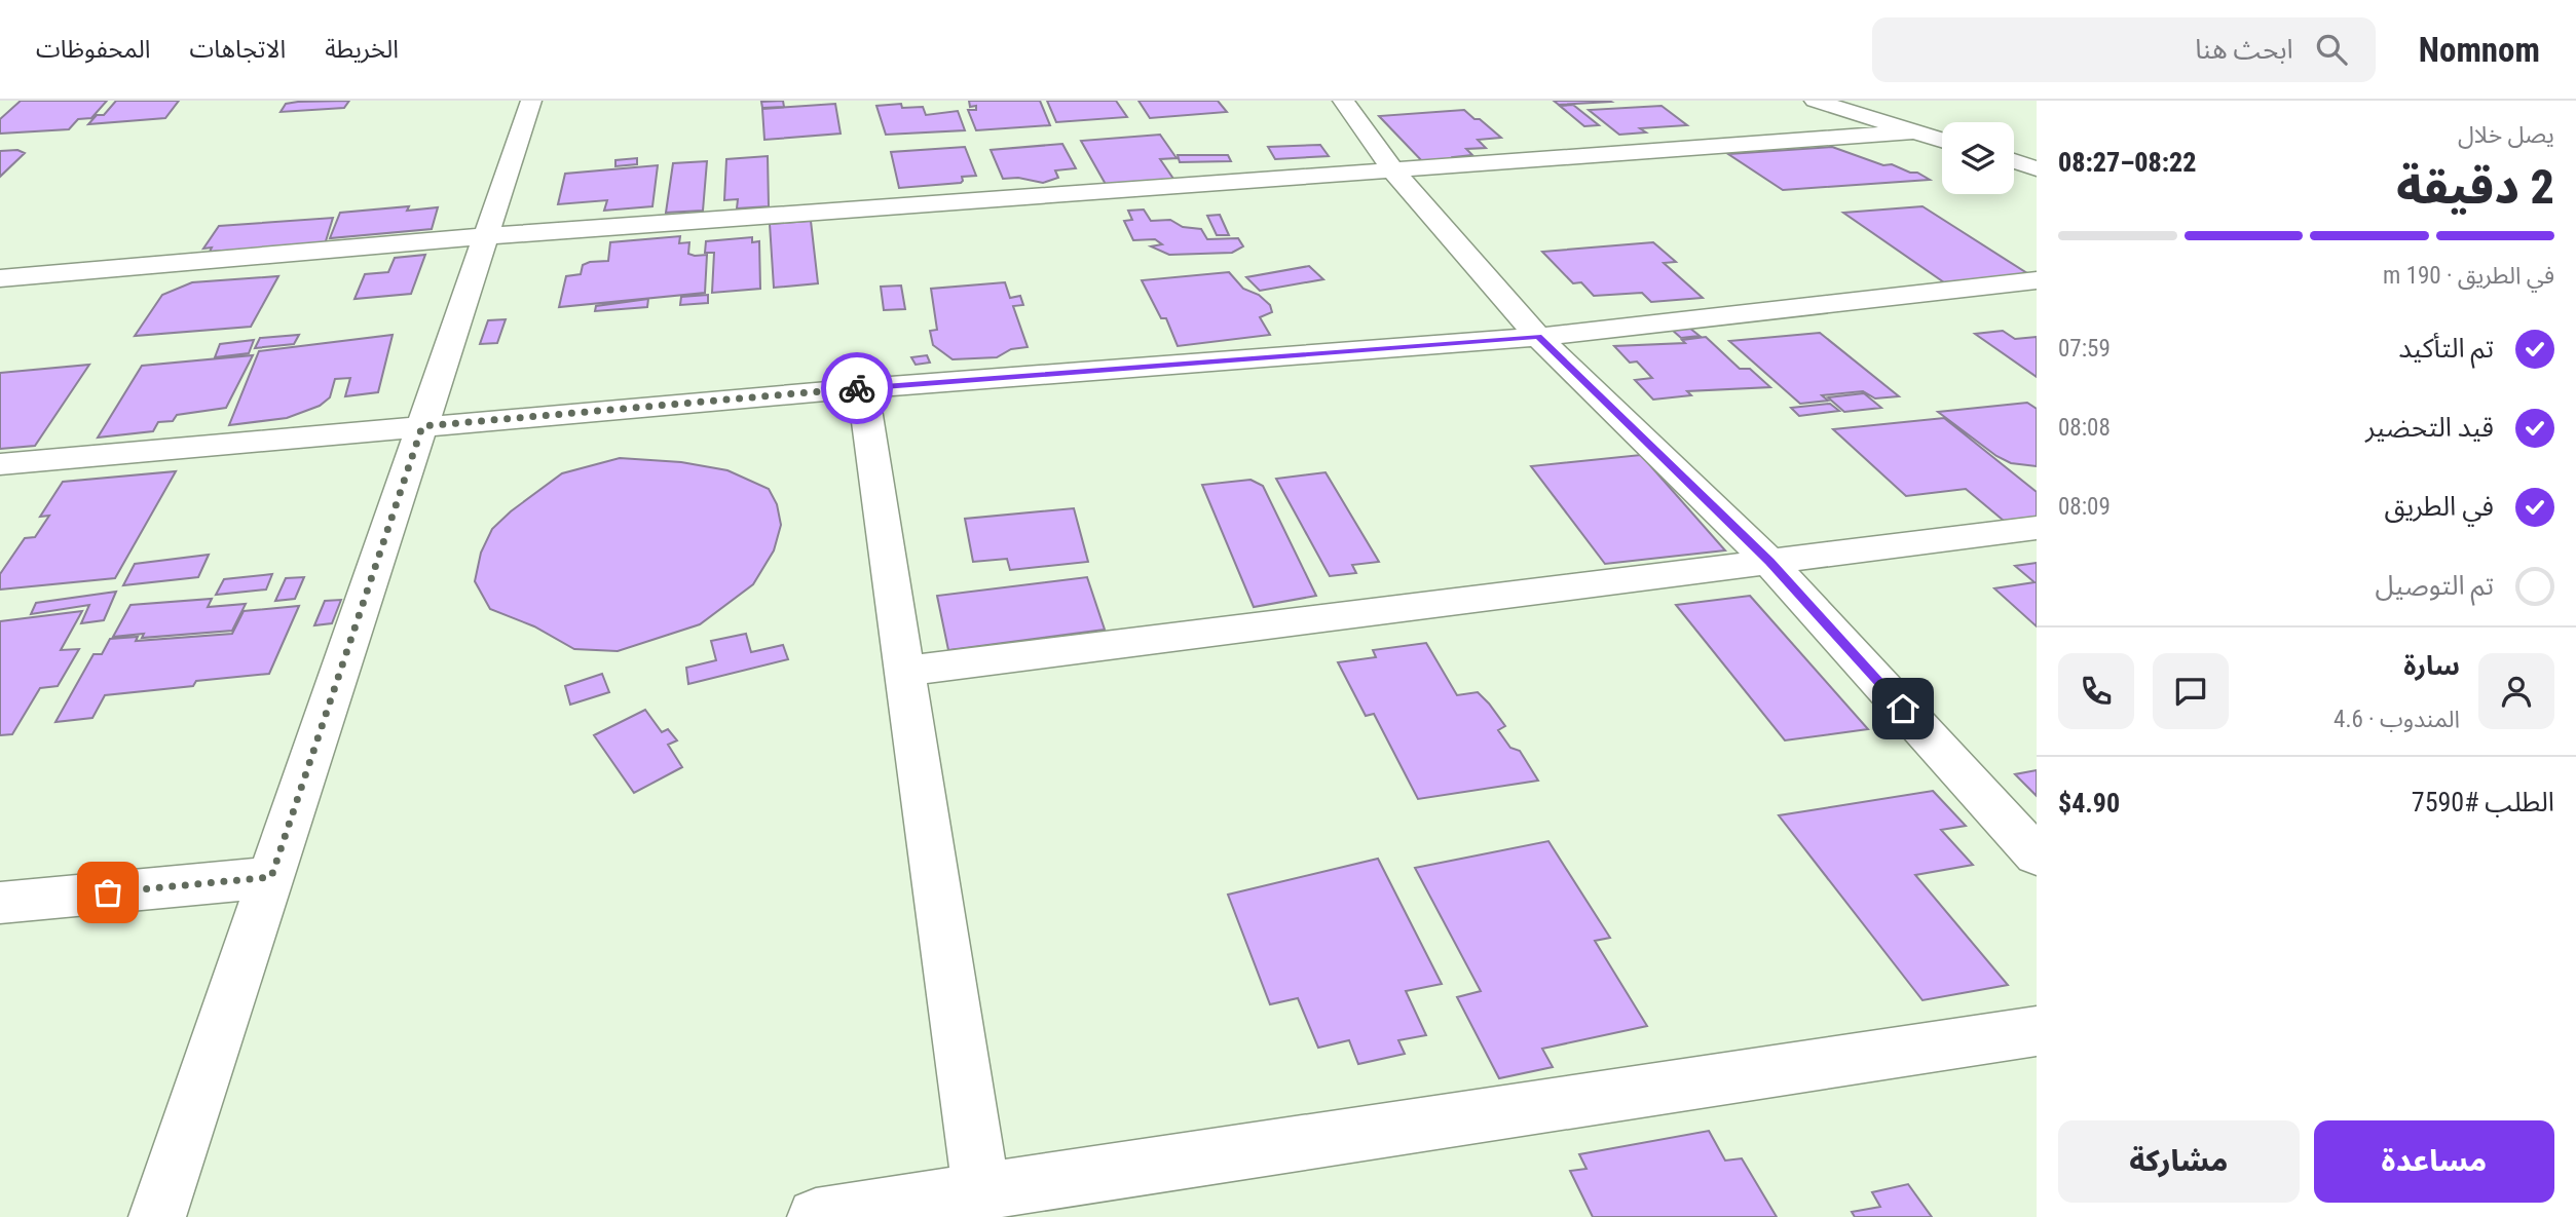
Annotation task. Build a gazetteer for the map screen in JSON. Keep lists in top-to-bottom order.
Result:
{
  "page": {
    "header": "Nomnom",
    "search": "ابحث هنا",
    "nav": ["الخريطة", "الاتجاهات", "المحفوظات"],
    "heading": ["2 دقيقة", "يصل خلال", "08:22–08:27"],
    "panel": [
      "سارة",
      "المندوب · 4.6",
      "الطلب #7590",
      "$4.90"
    ],
    "bar": "في الطريق · 190 m",
    "list": [
      ["تم التأكيد", "07:59"],
      ["قيد التحضير", "08:08"],
      ["في الطريق", "08:09"],
      "تم التوصيل"
    ],
    "buttons": ["مساعدة", "مشاركة"]
  }
}
